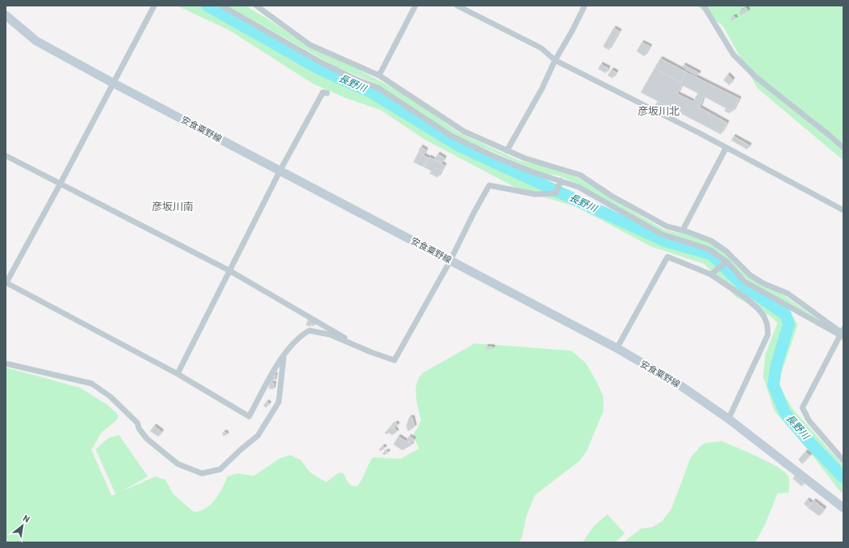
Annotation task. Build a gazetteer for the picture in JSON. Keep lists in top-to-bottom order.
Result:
{
  "streets": {
    "main road": ["安食粟野線"]
  },
  "districts": ["彦坂川北", "彦坂川南"],
  "water": ["長野川"],
  "north": "top right"
}
